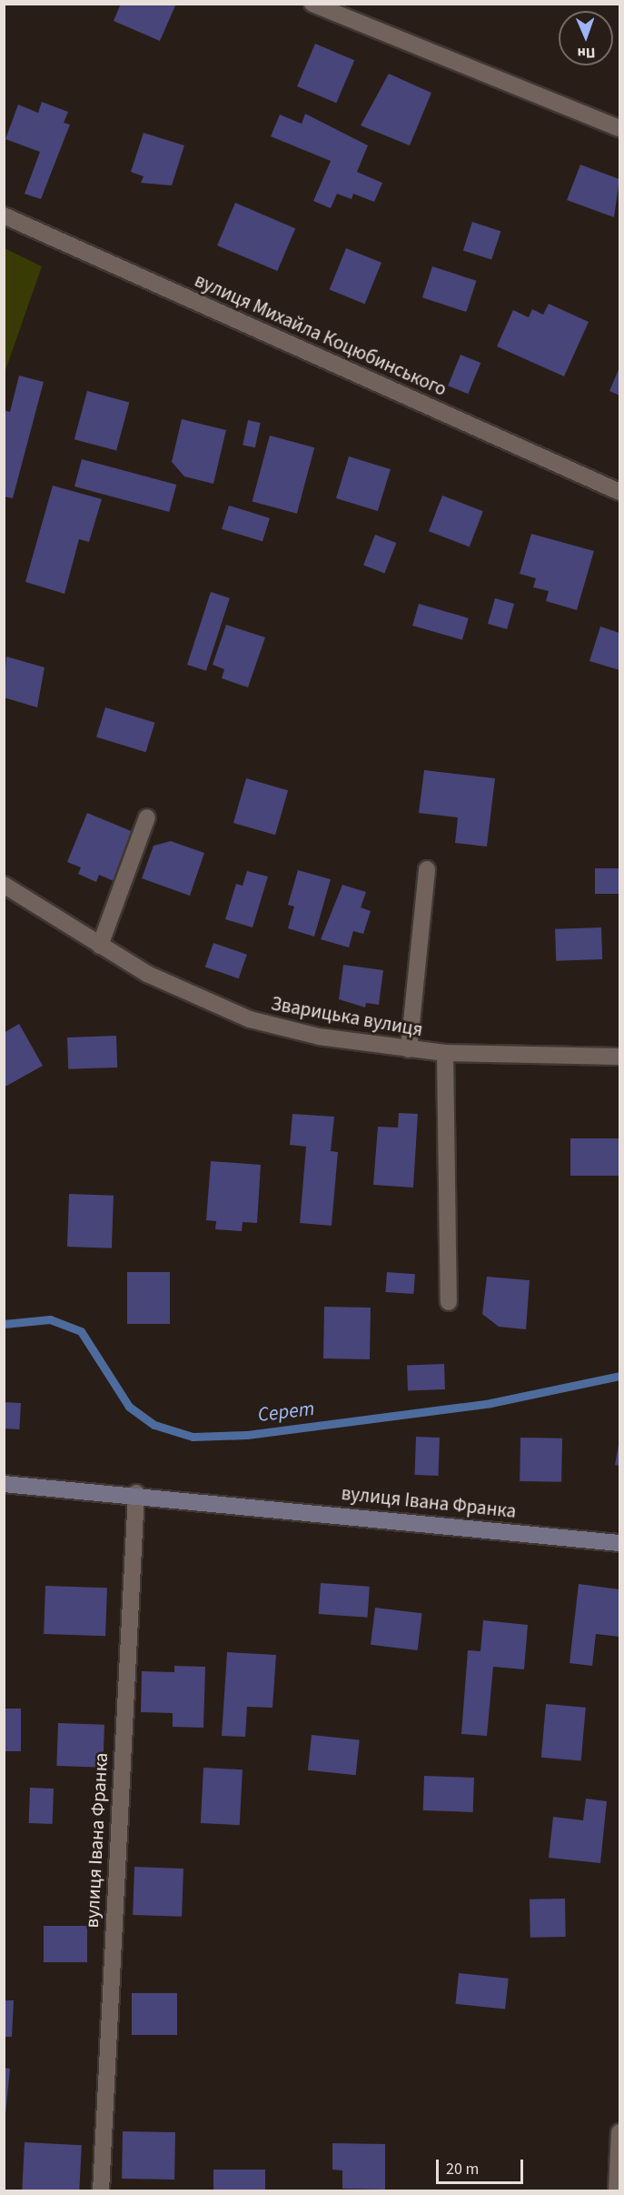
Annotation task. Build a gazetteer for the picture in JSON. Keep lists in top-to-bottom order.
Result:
{
  "streets": {
    "main road": ["вулиця Івана Франка"],
    "street": ["вулиця Михайла Коцюбинського", "Зварицька вулиця"]
  },
  "water": ["Серет"],
  "scale_bar": "20 m",
  "north": "bottom"
}
